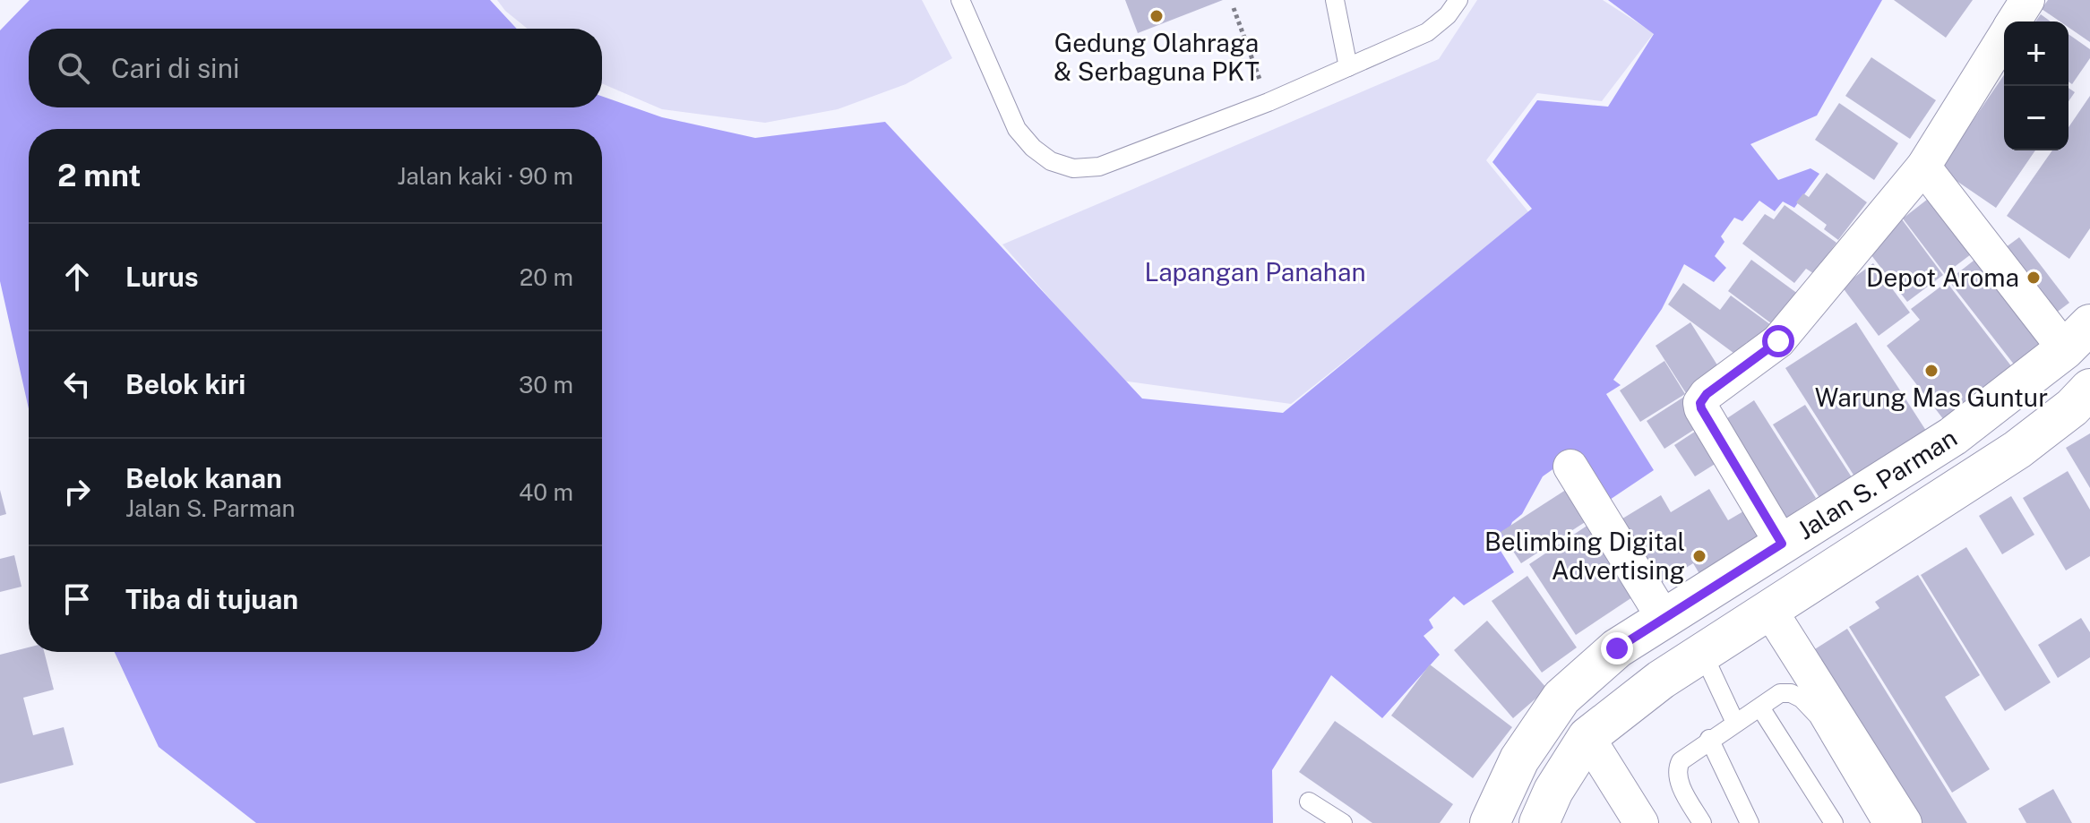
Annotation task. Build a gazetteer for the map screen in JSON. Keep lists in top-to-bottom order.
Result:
{
  "streets": {
    "main road": ["Jalan S. Parman"]
  },
  "parks": ["Lapangan Panahan"],
  "places": [
    "Gedung Olahraga & Serbaguna PKT",
    "Depot Aroma",
    "Warung Mas Guntur",
    "Belimbing Digital Advertising"
  ],
  "page": {
    "map_buttons": ["+", "−"],
    "search": "Cari di sini",
    "heading": ["2 mnt", "Jalan kaki · 90 m"],
    "list": [
      ["Lurus", "20 m"],
      ["Belok kiri", "30 m"],
      ["Belok kanan", "Jalan S. Parman", "40 m"],
      "Tiba di tujuan"
    ]
  }
}
